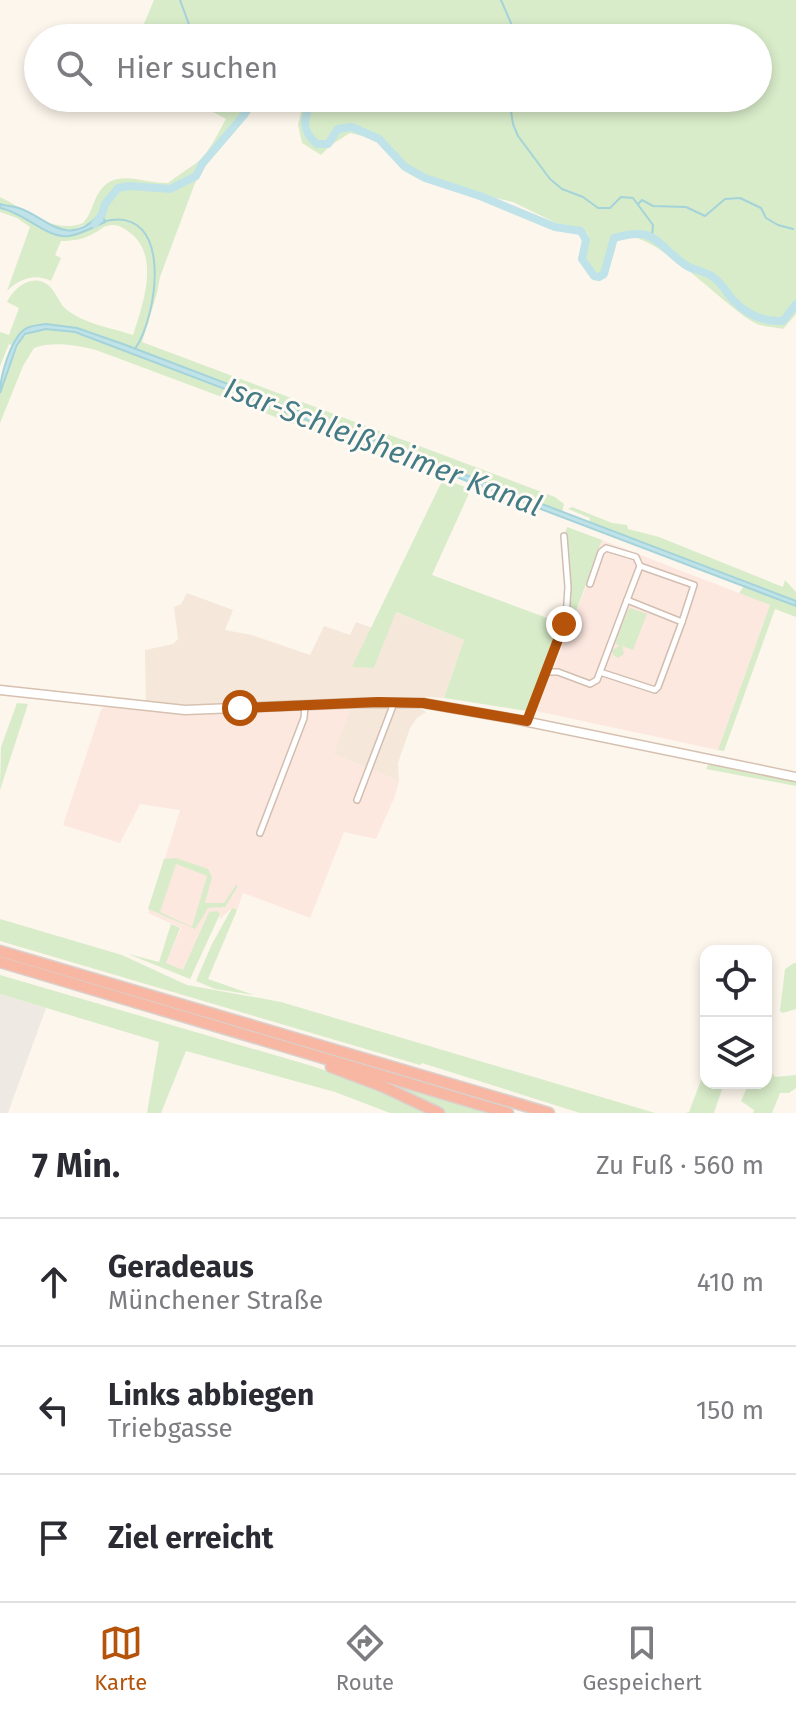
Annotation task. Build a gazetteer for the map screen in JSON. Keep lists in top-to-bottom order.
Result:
{
  "water": ["Isar-Schleißheimer Kanal"],
  "page": {
    "search": "Hier suchen",
    "heading": ["7 Min.", "Zu Fuß · 560 m"],
    "list": [
      ["Geradeaus", "Münchener Straße", "410 m"],
      ["Links abbiegen", "Triebgasse", "150 m"],
      "Ziel erreicht"
    ],
    "nav": ["Karte", "Route", "Gespeichert"]
  }
}
